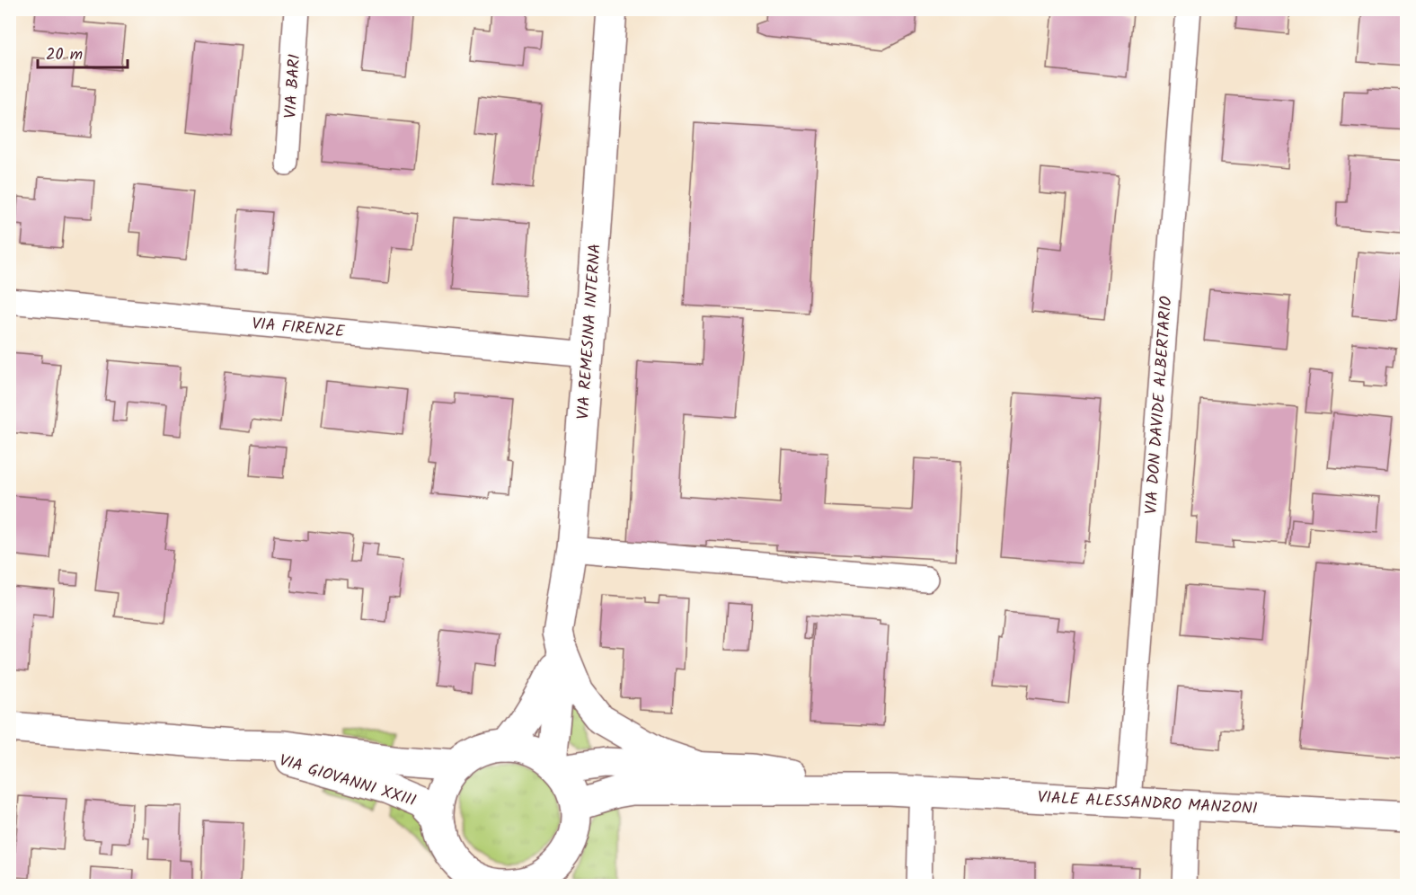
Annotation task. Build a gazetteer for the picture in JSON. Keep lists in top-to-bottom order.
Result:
{
  "streets": {
    "street": [
      "VIA BARI",
      "VIA FIRENZE",
      "VIA REMESINA INTERNA",
      "VIA DON DAVIDE ALBERTARIO",
      "VIA GIOVANNI XXIII",
      "VIALE ALESSANDRO MANZONI"
    ]
  },
  "crossings": [
    ["VIA FIRENZE", "VIA REMESINA INTERNA"],
    ["VIA REMESINA INTERNA", "VIA GIOVANNI XXIII"],
    ["VIA REMESINA INTERNA", "VIALE ALESSANDRO MANZONI"],
    ["VIA DON DAVIDE ALBERTARIO", "VIALE ALESSANDRO MANZONI"],
    ["VIA GIOVANNI XXIII", "VIALE ALESSANDRO MANZONI"]
  ],
  "scale_bar": "20 m"
}
